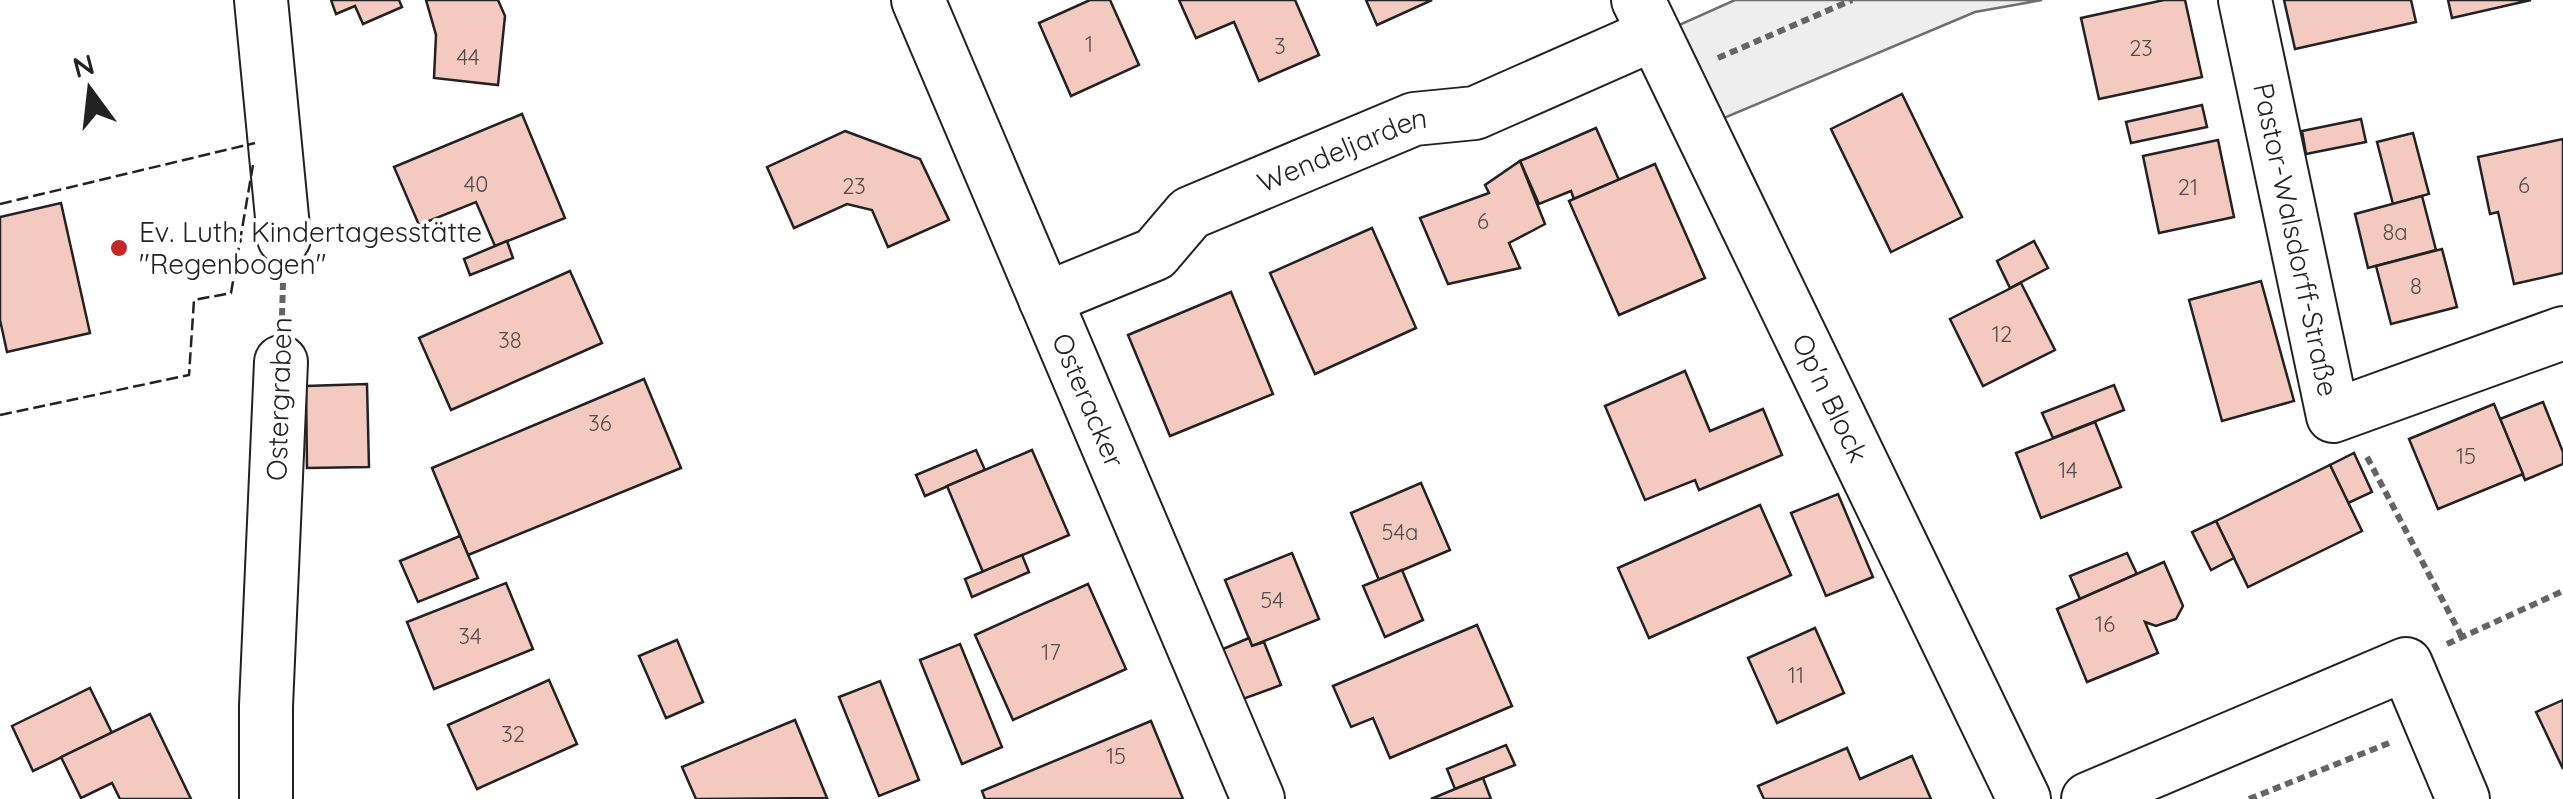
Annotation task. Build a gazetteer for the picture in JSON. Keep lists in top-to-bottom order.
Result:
{
  "streets": {
    "street": [
      "Wendeljarden",
      "Pastor-Walsdorff-Straße",
      "Ostergraben",
      "Op'n Block",
      "Osteracker"
    ]
  },
  "crossings": [
    ["Wendeljarden", "Op'n Block"],
    ["Wendeljarden", "Osteracker"]
  ],
  "places": ["Ev. Luth. Kindertagesstätte \"Regenbogen\""],
  "house_numbers": [
    "1",
    "3",
    "23",
    "44",
    "40",
    "6",
    "23",
    "21",
    "6",
    "8a",
    "8",
    "12",
    "38",
    "36",
    "15",
    "14",
    "54a",
    "54",
    "16",
    "34",
    "17",
    "11",
    "32",
    "15"
  ],
  "north": "top"
}
